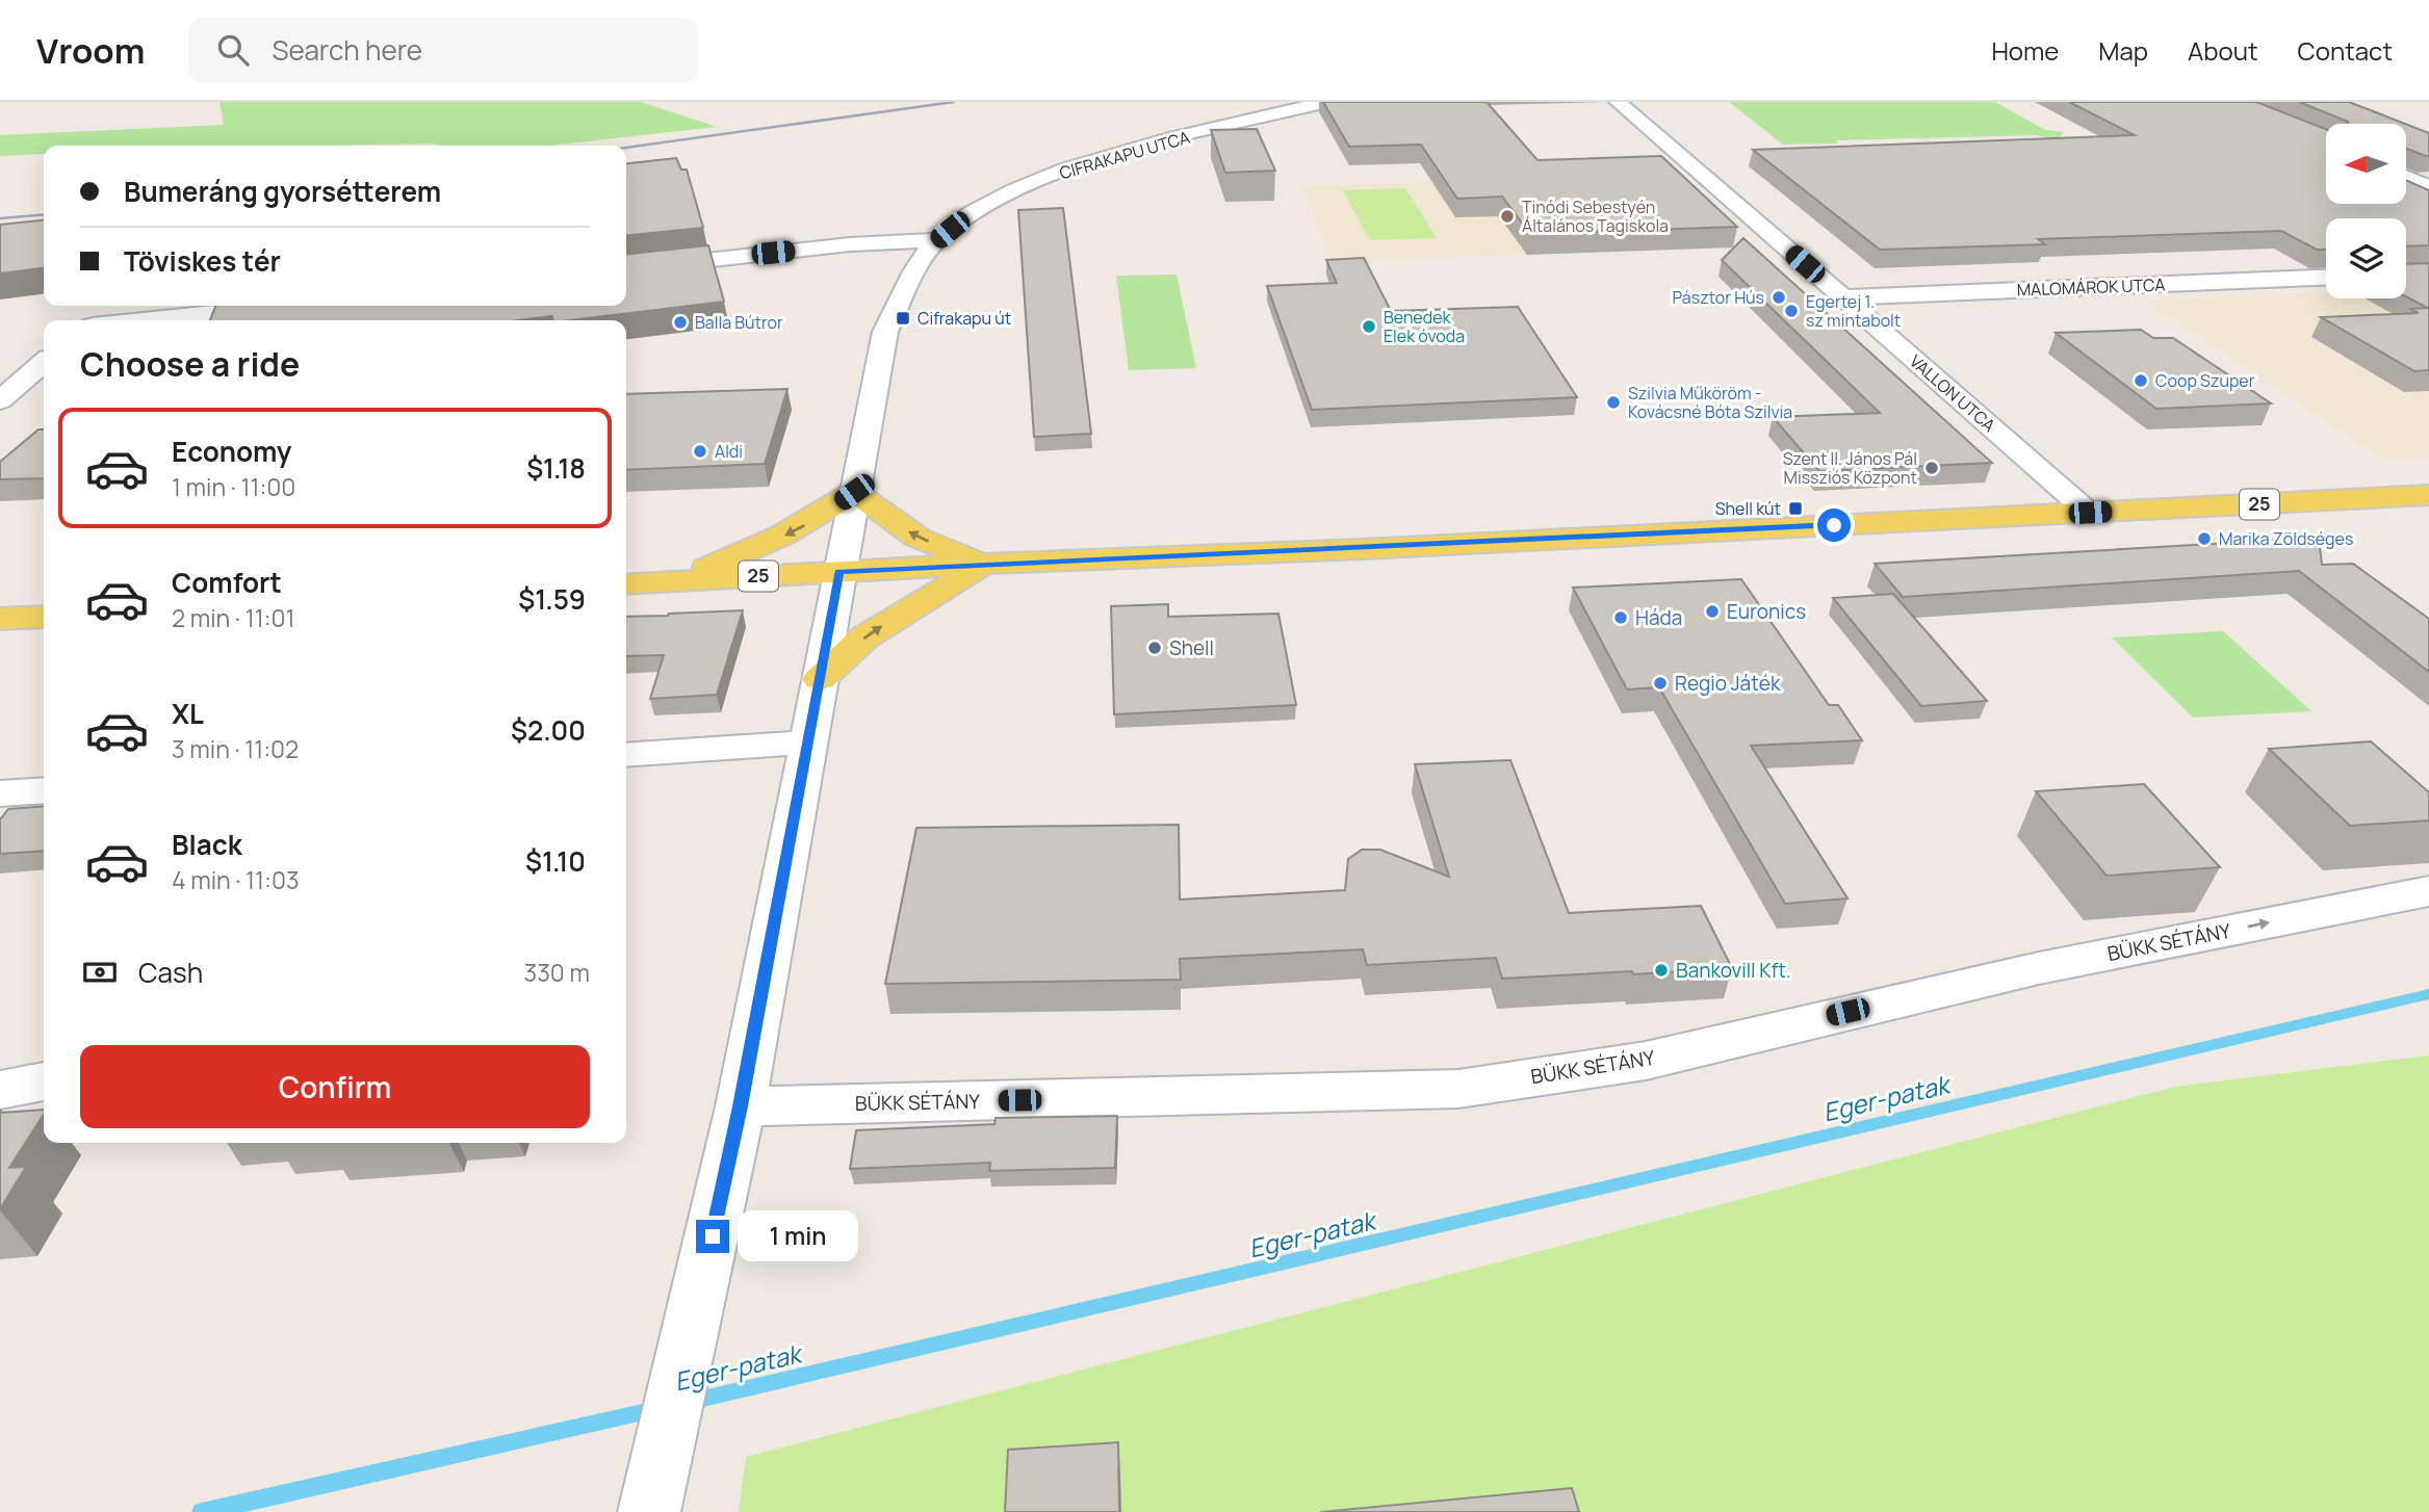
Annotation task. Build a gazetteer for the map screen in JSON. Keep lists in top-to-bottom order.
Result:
{
  "streets": {
    "main road": ["25"],
    "street": [
      "CIFRAKAPU UTCA",
      "MALOMÁROK UTCA",
      "VALLON UTCA",
      "BÜKK SÉTÁNY"
    ]
  },
  "crossings": [
    ["CIFRAKAPU UTCA", "25"],
    ["CIFRAKAPU UTCA", "BÜKK SÉTÁNY"],
    ["MALOMÁROK UTCA", "VALLON UTCA"],
    ["VALLON UTCA", "25"]
  ],
  "one_way": ["BÜKK SÉTÁNY"],
  "water": ["Eger-patak"],
  "places": {
    "other": [
      "Tinódi Sebestyén Általános Tagiskola",
      "Pásztor Hús",
      "Egertej 1. sz mintabolt",
      "Balla Bútror",
      "Benedek Elek óvoda",
      "Coop Szuper",
      "Szilvia Műköröm - Kovácsné Bóta Szilvia",
      "Aldi",
      "Szent II. János Pál Missziós Központ",
      "Marika Zöldséges",
      "Euronics",
      "Háda",
      "Shell",
      "Regio Játék",
      "Bankovill Kft."
    ],
    "transit": ["Cifrakapu út", "Shell kút"]
  },
  "north": "left",
  "page": {
    "header": "Vroom",
    "search": "Search here",
    "nav": [
      "Home",
      "Map",
      "About",
      "Contact"
    ],
    "banner": ["Bumeráng gyorsétterem", "Töviskes tér"],
    "heading": "Choose a ride",
    "list": [
      {
        "name": "Economy",
        "note": "1 min · 11:00",
        "value": "$1.18"
      },
      {
        "name": "Comfort",
        "note": "2 min · 11:01",
        "value": "$1.59"
      },
      {
        "name": "XL",
        "note": "3 min · 11:02",
        "value": "$2.00"
      },
      {
        "name": "Black",
        "note": "4 min · 11:03",
        "value": "$1.10"
      }
    ],
    "pay": ["Cash", "330 m"],
    "buttons": "Confirm",
    "bubble": "1 min"
  }
}
